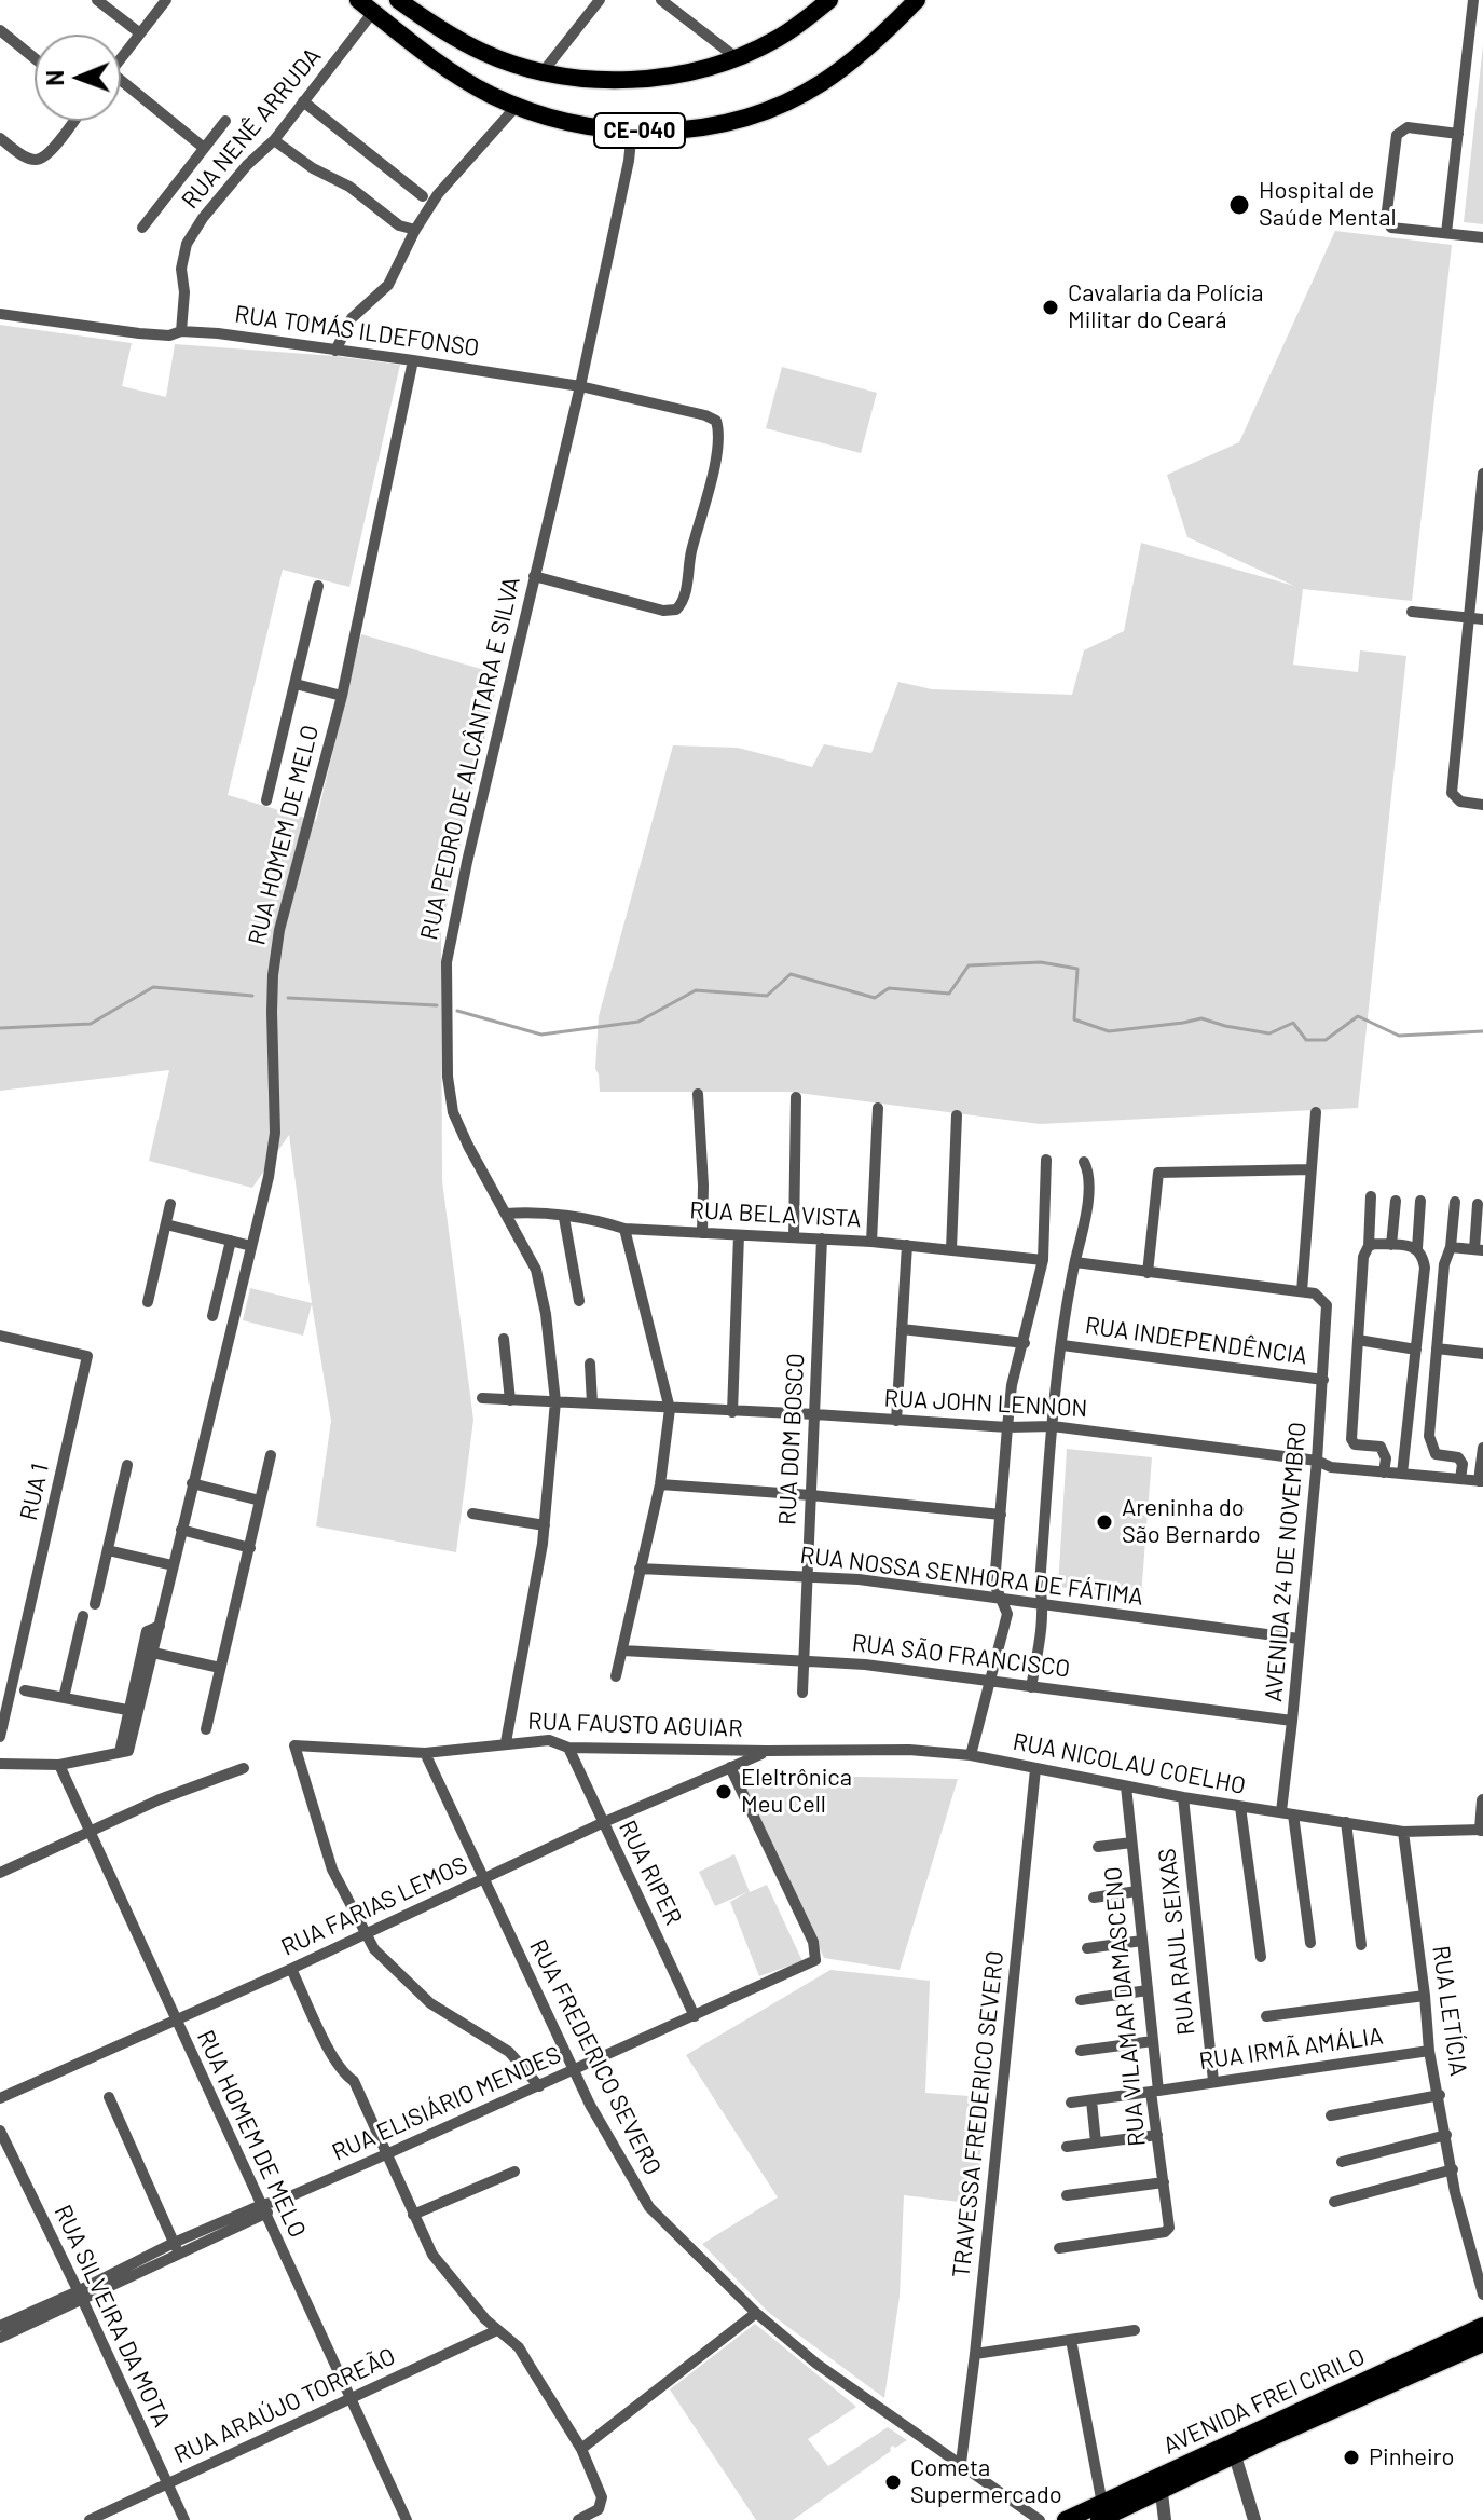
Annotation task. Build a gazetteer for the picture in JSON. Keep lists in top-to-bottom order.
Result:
{
  "streets": {
    "main road": ["CE-040", "AVENIDA FREI CIRILO"],
    "street": [
      "RUA NENÊ ARRUDA",
      "RUA TOMÁS ILDEFONSO",
      "RUA PEDRO DE ALCÂNTARA E SILVA",
      "RUA HOMEM DE MELO",
      "RUA BELA VISTA",
      "RUA INDEPENDÊNCIA",
      "RUA JOHN LENNON",
      "RUA DOM BOSCO",
      "RUA 1",
      "AVENIDA 24 DE NOVEMBRO",
      "RUA NOSSA SENHORA DE FÁTIMA",
      "RUA SÃO FRANCISCO",
      "RUA FAUSTO AGUIAR",
      "RUA NICOLAU COELHO",
      "RUA RIPER",
      "RUA FARIAS LEMOS",
      "RUA RAUL SEIXAS",
      "RUA VILAMAR DAMASCENO",
      "RUA LETÍCIA",
      "RUA IRMÃ AMÁLIA",
      "RUA FREDERICO SEVERO",
      "RUA ELISIÁRIO MENDES",
      "TRAVESSA FREDERICO SEVERO",
      "RUA SILVEIRA DA MOTA",
      "RUA ARAÚJO TORREÃO"
    ]
  },
  "crossings": [
    ["RUA NENÊ ARRUDA", "CE-040"],
    ["RUA NENÊ ARRUDA", "RUA TOMÁS ILDEFONSO"],
    ["CE-040", "RUA PEDRO DE ALCÂNTARA E SILVA"],
    ["RUA TOMÁS ILDEFONSO", "RUA PEDRO DE ALCÂNTARA E SILVA"],
    ["RUA TOMÁS ILDEFONSO", "RUA HOMEM DE MELO"],
    ["RUA PEDRO DE ALCÂNTARA E SILVA", "RUA BELA VISTA"],
    ["RUA PEDRO DE ALCÂNTARA E SILVA", "RUA JOHN LENNON"],
    ["RUA PEDRO DE ALCÂNTARA E SILVA", "RUA FAUSTO AGUIAR"],
    ["RUA HOMEM DE MELO", "RUA FARIAS LEMOS"],
    ["RUA HOMEM DE MELO", "RUA ELISIÁRIO MENDES"],
    ["RUA HOMEM DE MELO", "RUA ARAÚJO TORREÃO"],
    ["RUA BELA VISTA", "RUA DOM BOSCO"],
    ["RUA INDEPENDÊNCIA", "AVENIDA 24 DE NOVEMBRO"],
    ["RUA JOHN LENNON", "RUA DOM BOSCO"],
    ["RUA JOHN LENNON", "AVENIDA 24 DE NOVEMBRO"],
    ["RUA DOM BOSCO", "RUA NOSSA SENHORA DE FÁTIMA"],
    ["RUA DOM BOSCO", "RUA SÃO FRANCISCO"],
    ["AVENIDA 24 DE NOVEMBRO", "RUA NOSSA SENHORA DE FÁTIMA"],
    ["AVENIDA 24 DE NOVEMBRO", "RUA SÃO FRANCISCO"],
    ["AVENIDA 24 DE NOVEMBRO", "RUA NICOLAU COELHO"],
    ["RUA FAUSTO AGUIAR", "RUA NICOLAU COELHO"],
    ["RUA FAUSTO AGUIAR", "RUA RIPER"],
    ["RUA FAUSTO AGUIAR", "RUA FARIAS LEMOS"],
    ["RUA FAUSTO AGUIAR", "RUA FREDERICO SEVERO"],
    ["RUA NICOLAU COELHO", "RUA FARIAS LEMOS"],
    ["RUA NICOLAU COELHO", "RUA RAUL SEIXAS"],
    ["RUA NICOLAU COELHO", "RUA VILAMAR DAMASCENO"],
    ["RUA NICOLAU COELHO", "RUA LETÍCIA"],
    ["RUA NICOLAU COELHO", "TRAVESSA FREDERICO SEVERO"],
    ["RUA RIPER", "RUA FARIAS LEMOS"],
    ["RUA RIPER", "RUA ELISIÁRIO MENDES"],
    ["RUA FARIAS LEMOS", "RUA FREDERICO SEVERO"],
    ["RUA FARIAS LEMOS", "RUA ELISIÁRIO MENDES"],
    ["RUA RAUL SEIXAS", "RUA IRMÃ AMÁLIA"],
    ["RUA VILAMAR DAMASCENO", "RUA IRMÃ AMÁLIA"],
    ["RUA LETÍCIA", "RUA IRMÃ AMÁLIA"],
    ["RUA FREDERICO SEVERO", "RUA ELISIÁRIO MENDES"],
    ["RUA FREDERICO SEVERO", "TRAVESSA FREDERICO SEVERO"],
    ["RUA ELISIÁRIO MENDES", "RUA SILVEIRA DA MOTA"],
    ["RUA SILVEIRA DA MOTA", "RUA ARAÚJO TORREÃO"]
  ],
  "places": [
    "Hospital de Saúde Mental",
    "Cavalaria da Polícia Militar do Ceará",
    "Areninha do São Bernardo",
    "Eleltrônica Meu Cell",
    "Pinheiro",
    "Cometa Supermercado"
  ],
  "north": "left"
}
